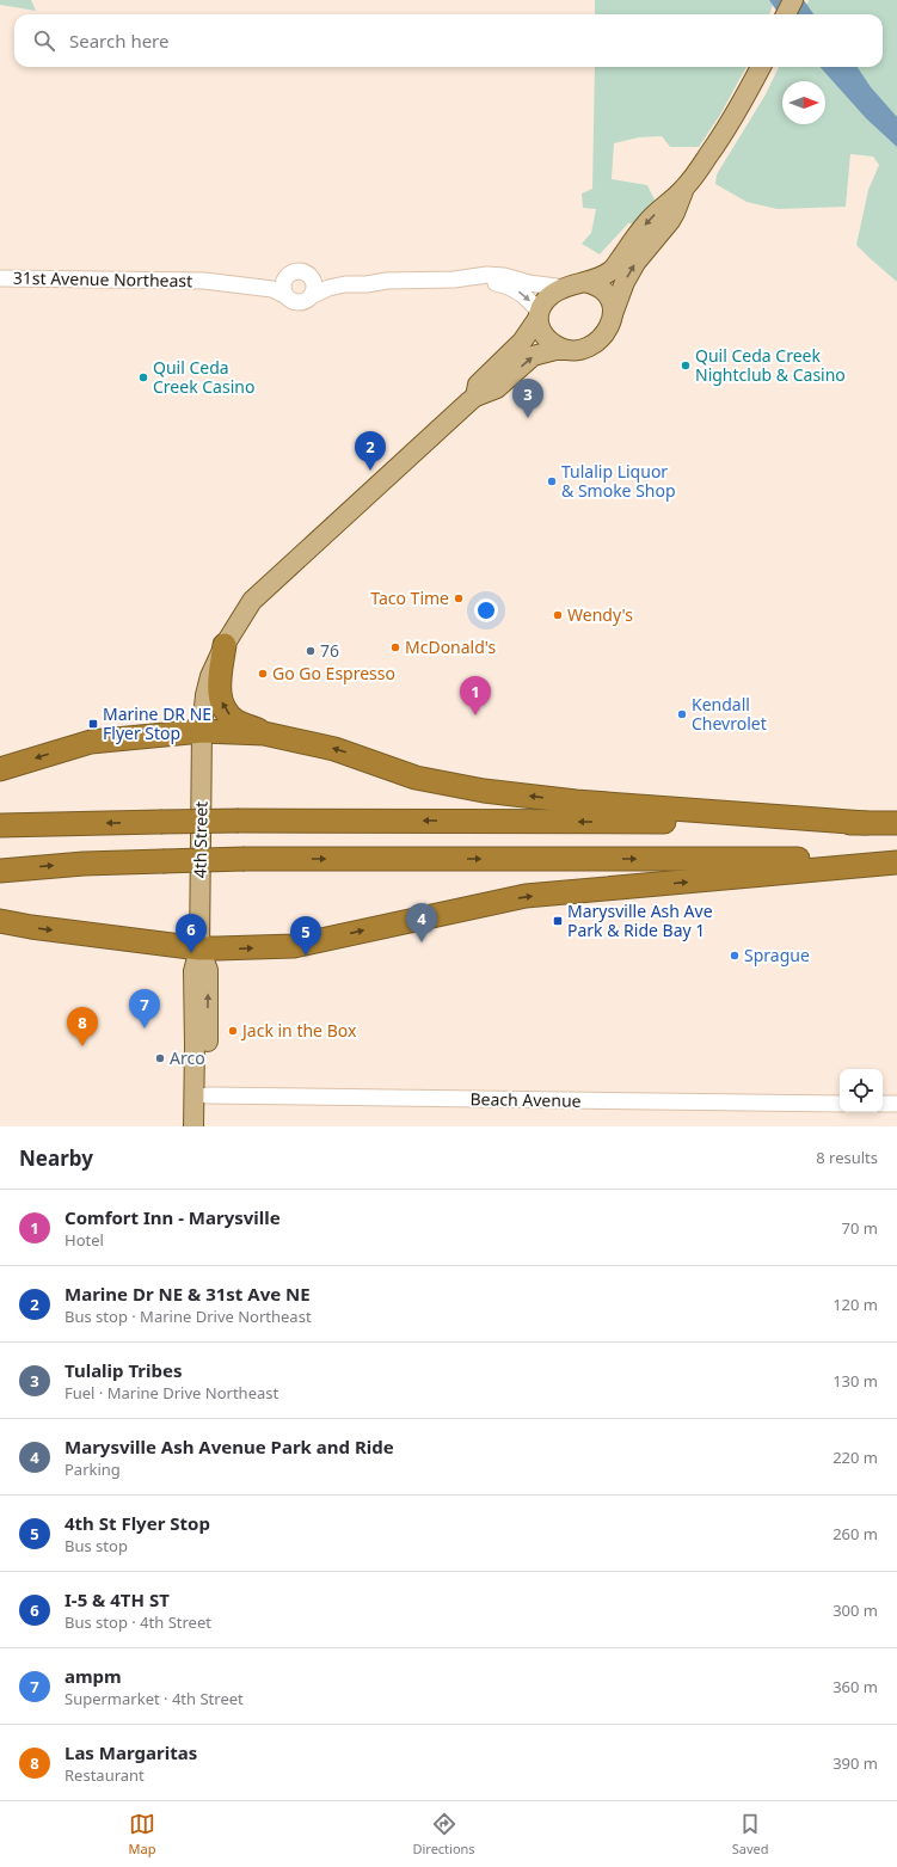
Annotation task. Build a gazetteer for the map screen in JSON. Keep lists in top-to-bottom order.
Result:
{
  "streets": {
    "main road": ["4th Street"],
    "street": ["31st Avenue Northeast", "Beach Avenue"]
  },
  "crossings": [
    ["4th Street", "Beach Avenue"]
  ],
  "places": {
    "other": [
      "Quil Ceda Creek Nightclub & Casino",
      "Quil Ceda Creek Casino",
      "Tulalip Liquor & Smoke Shop",
      "Taco Time",
      "Wendy's",
      "McDonald's",
      "76",
      "Go Go Espresso",
      "Kendall Chevrolet",
      "Sprague",
      "Jack in the Box",
      "Arco"
    ],
    "transit": ["Marine DR NE Flyer Stop", "Marysville Ash Ave Park & Ride Bay 1"]
  },
  "north": "right",
  "page": {
    "search": "Search here",
    "pins": [
      "3",
      "2",
      "1",
      "4",
      "6",
      "5",
      "7",
      "8"
    ],
    "heading": ["Nearby", "8 results"],
    "list": [
      {
        "mark": "1",
        "name": "Comfort Inn - Marysville",
        "note": "Hotel",
        "value": "70 m"
      },
      {
        "mark": "2",
        "name": "Marine Dr NE & 31st Ave NE",
        "note": "Bus stop · Marine Drive Northeast",
        "value": "120 m"
      },
      {
        "mark": "3",
        "name": "Tulalip Tribes",
        "note": "Fuel · Marine Drive Northeast",
        "value": "130 m"
      },
      {
        "mark": "4",
        "name": "Marysville Ash Avenue Park and Ride",
        "note": "Parking",
        "value": "220 m"
      },
      {
        "mark": "5",
        "name": "4th St Flyer Stop",
        "note": "Bus stop",
        "value": "260 m"
      },
      {
        "mark": "6",
        "name": "I-5 & 4TH ST",
        "note": "Bus stop · 4th Street",
        "value": "300 m"
      },
      {
        "mark": "7",
        "name": "ampm",
        "note": "Supermarket · 4th Street",
        "value": "360 m"
      },
      {
        "mark": "8",
        "name": "Las Margaritas",
        "note": "Restaurant",
        "value": "390 m"
      }
    ],
    "nav": ["Map", "Directions", "Saved"]
  }
}
